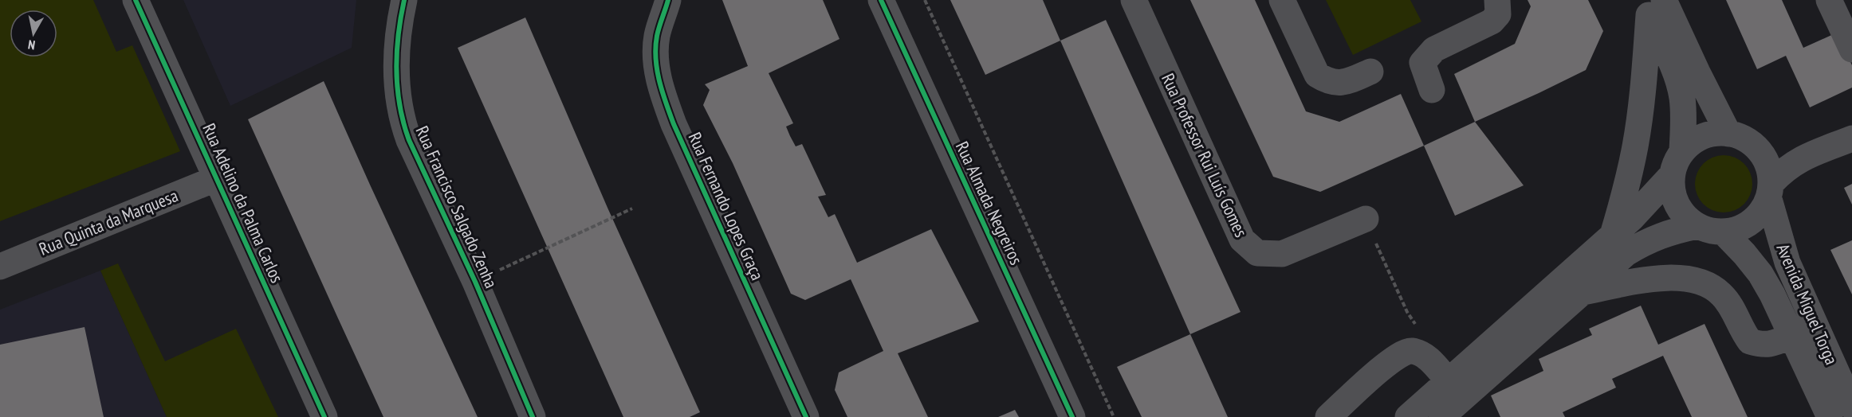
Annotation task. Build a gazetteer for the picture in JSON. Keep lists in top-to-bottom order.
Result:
{
  "streets": {
    "street": [
      "Rua Professor Rui Luís Gomes",
      "Rua Adelino da Palma Carlos",
      "Rua Almada Negreiros",
      "Rua Fernando Lopes Graça",
      "Rua Francisco Salgado Zenha",
      "Rua Quinta da Marquesa",
      "Avenida Miguel Torga"
    ]
  },
  "crossings": [
    ["Rua Adelino da Palma Carlos", "Rua Quinta da Marquesa"]
  ],
  "north": "bottom"
}
